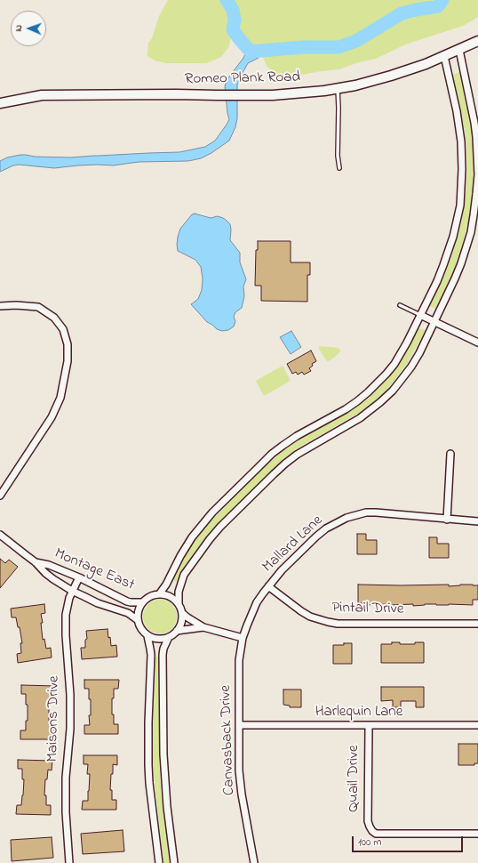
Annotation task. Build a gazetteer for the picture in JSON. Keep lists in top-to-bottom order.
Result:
{
  "streets": {
    "main road": ["Romeo Plank Road"],
    "street": [
      "Mallard Lane",
      "Montage East",
      "Pintail Drive",
      "Harlequin Lane",
      "Maisons Drive",
      "Canvasback Drive",
      "Quail Drive"
    ]
  },
  "crossings": [
    ["Mallard Lane", "Pintail Drive"],
    ["Mallard Lane", "Canvasback Drive"],
    ["Montage East", "Maisons Drive"],
    ["Harlequin Lane", "Canvasback Drive"],
    ["Harlequin Lane", "Quail Drive"]
  ],
  "scale_bar": "100 m",
  "north": "left"
}
